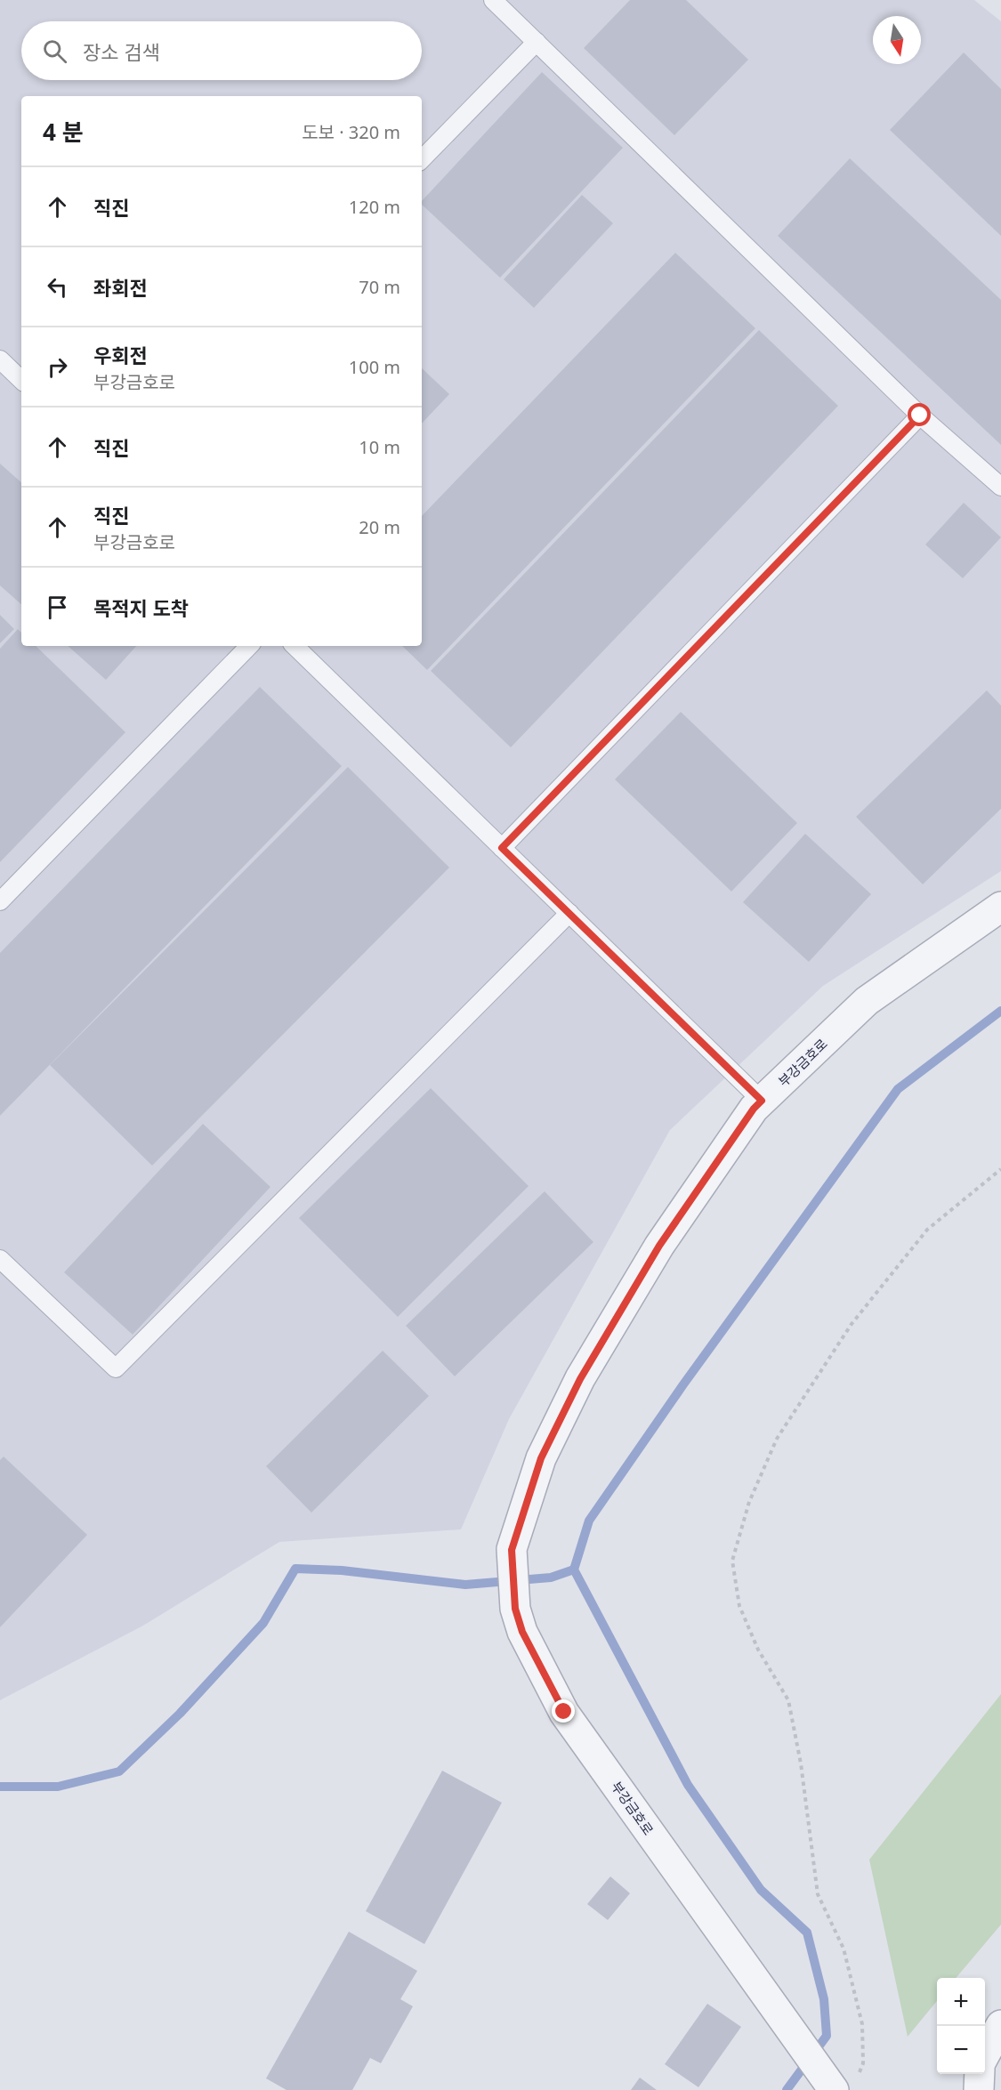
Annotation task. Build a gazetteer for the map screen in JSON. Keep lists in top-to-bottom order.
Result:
{
  "streets": {
    "street": ["부강금호로"]
  },
  "north": "bottom",
  "page": {
    "search": "장소 검색",
    "heading": ["4 분", "도보 · 320 m"],
    "list": [
      ["직진", "120 m"],
      ["좌회전", "70 m"],
      ["우회전", "부강금호로", "100 m"],
      ["직진", "10 m"],
      ["직진", "부강금호로", "20 m"],
      "목적지 도착"
    ],
    "map_buttons": ["+", "−"]
  }
}
